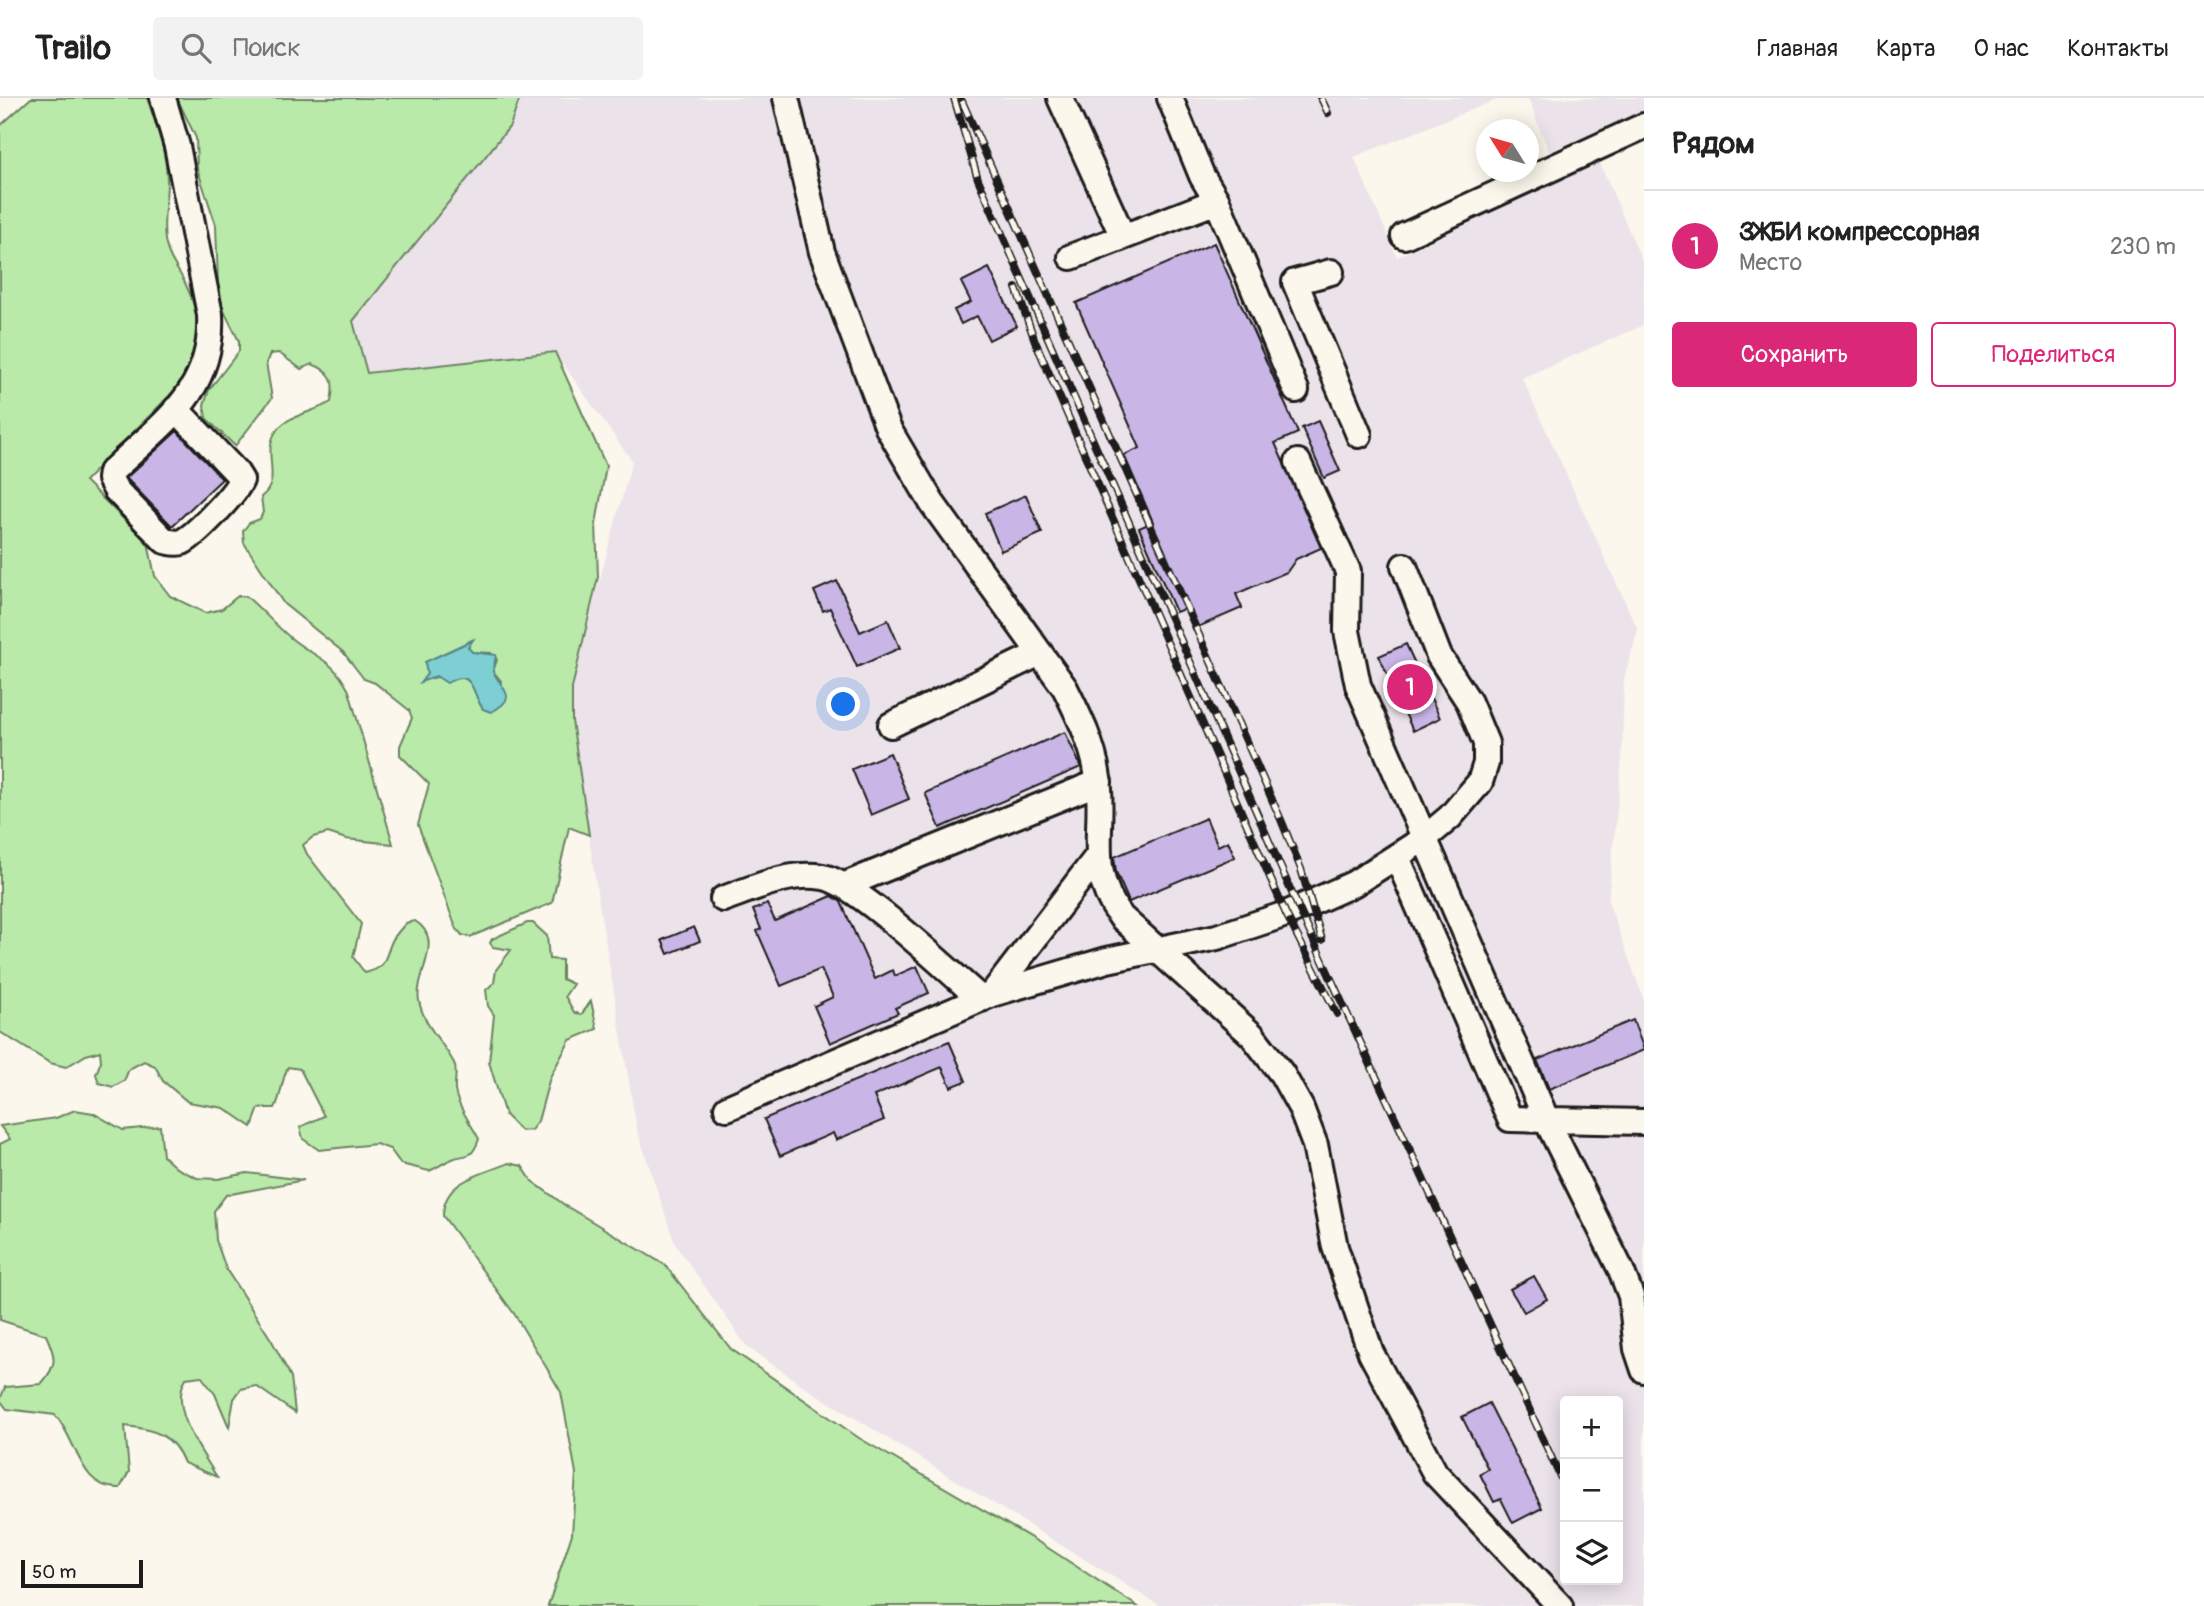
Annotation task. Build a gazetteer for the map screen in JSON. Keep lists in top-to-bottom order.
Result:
{
  "scale_bar": "50 m",
  "north": "top left",
  "page": {
    "header": "Trailo",
    "search": "Поиск",
    "nav": [
      "Главная",
      "Карта",
      "О нас",
      "Контакты"
    ],
    "heading": "Рядом",
    "list": [
      {
        "mark": "1",
        "name": "ЗЖБИ компрессорная",
        "note": "Место",
        "value": "230 m"
      }
    ],
    "buttons": ["Сохранить", "Поделиться"],
    "pins": "1",
    "map_buttons": ["+", "−"],
    "scale": "50 m"
  }
}
